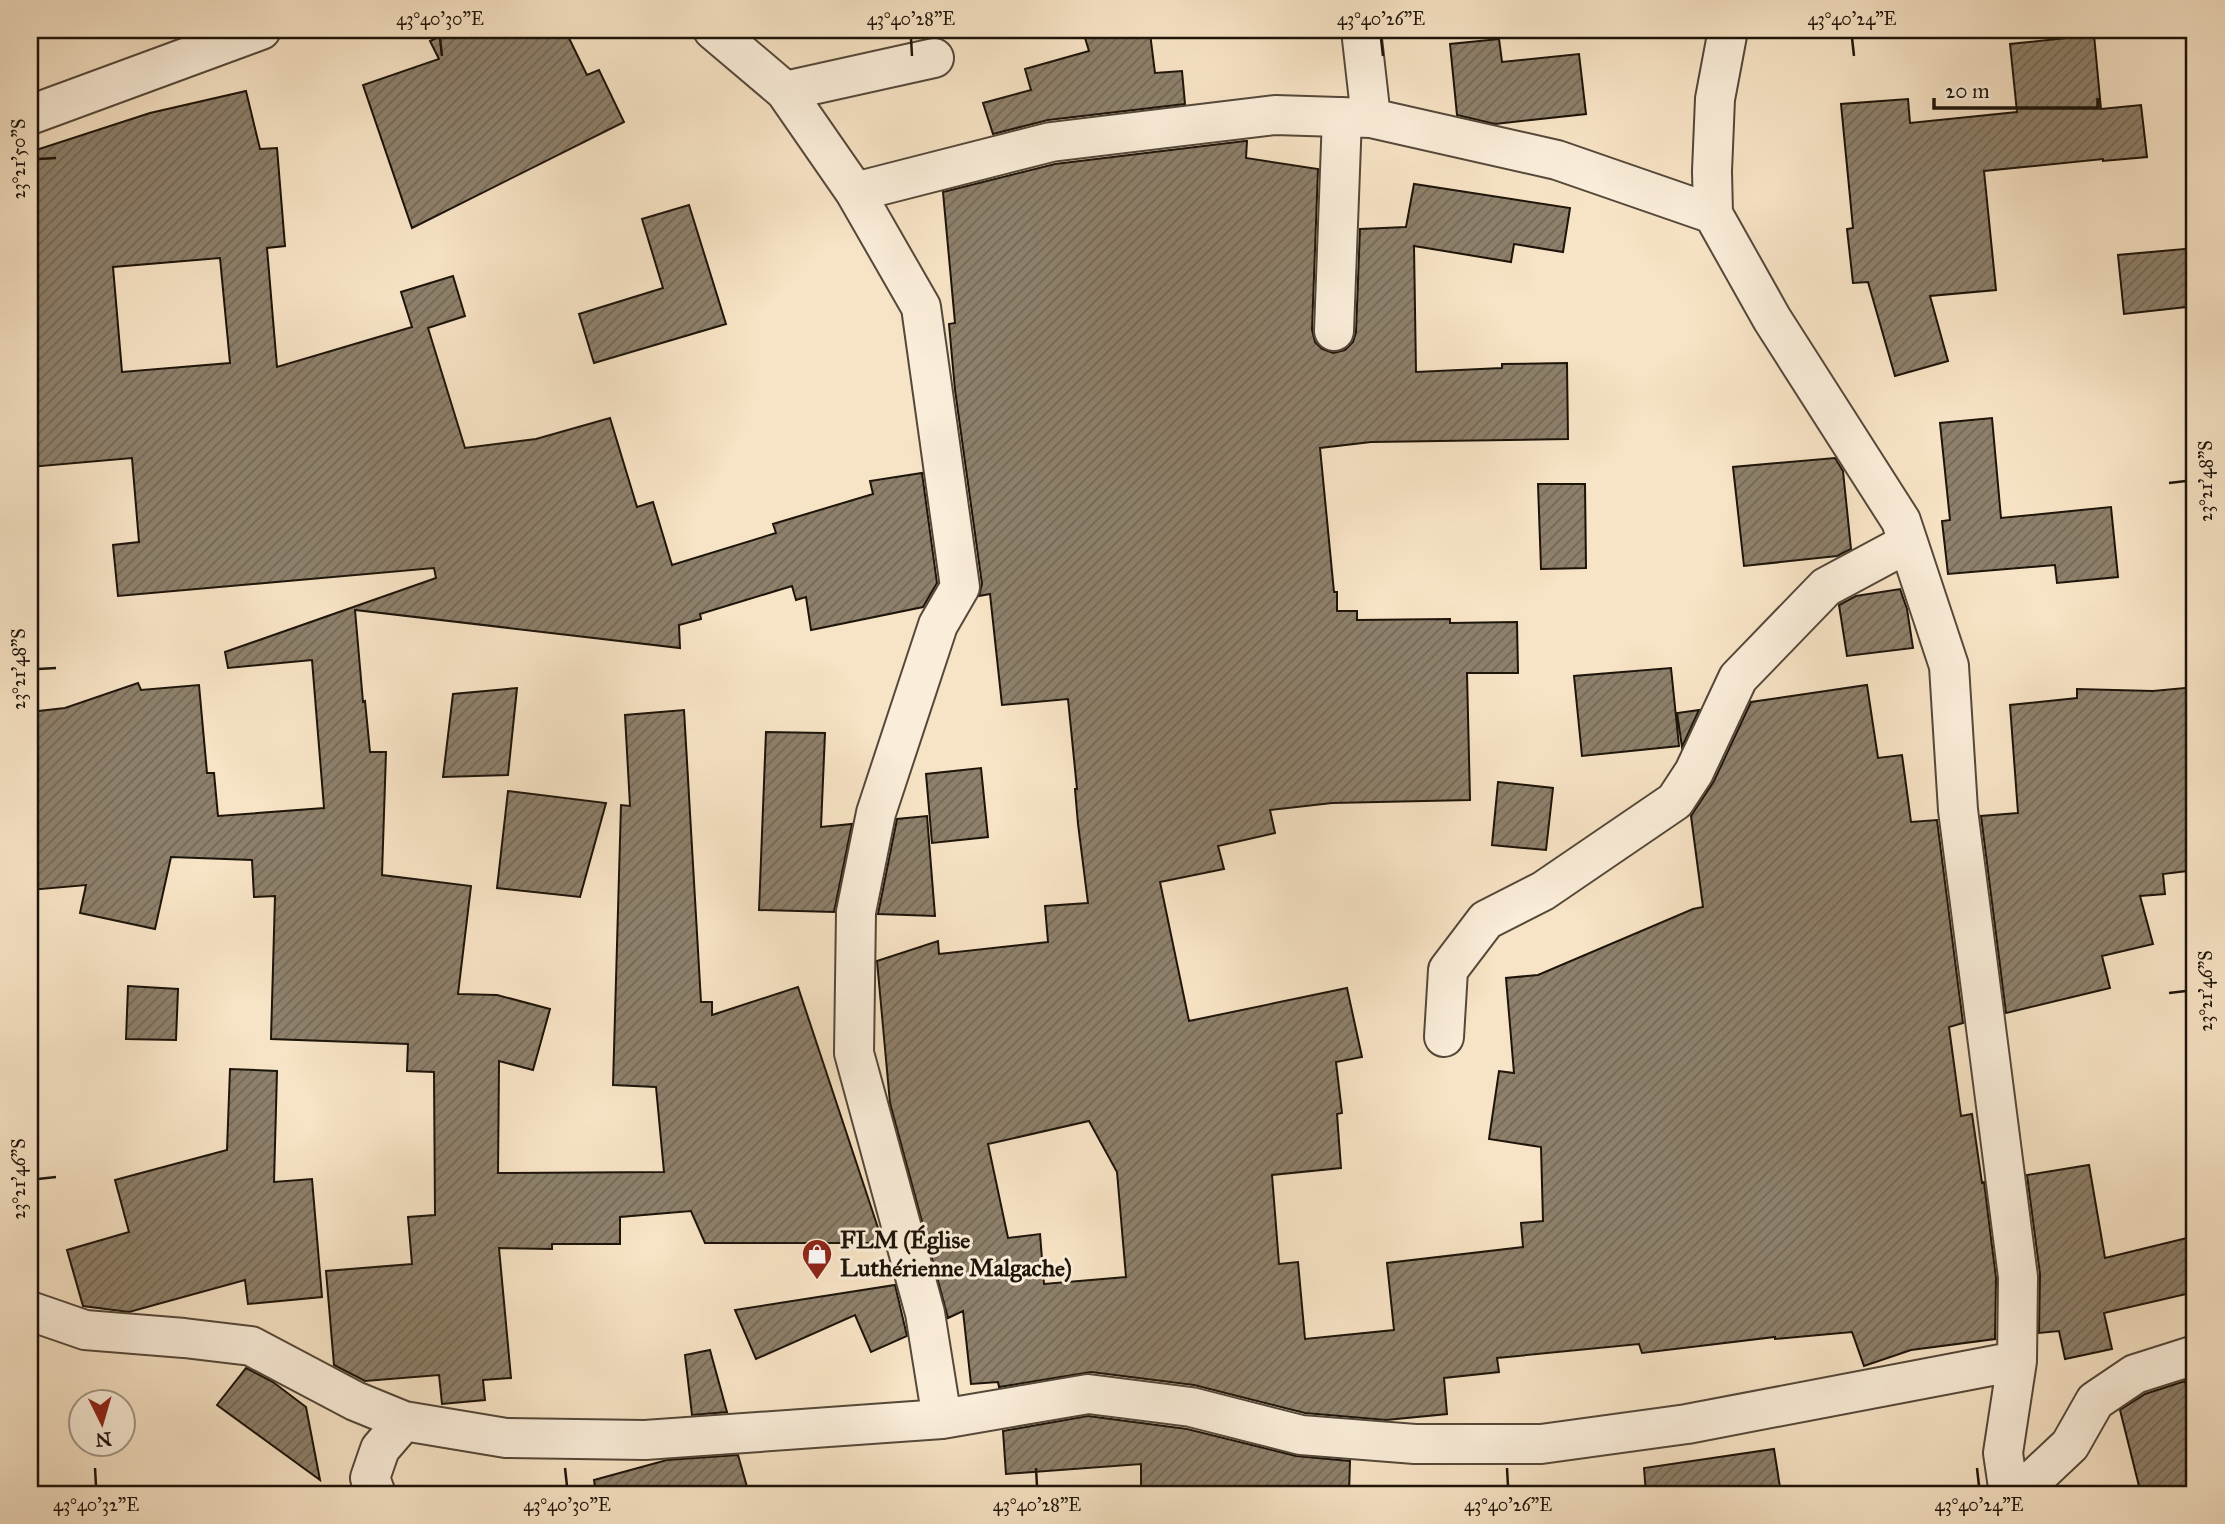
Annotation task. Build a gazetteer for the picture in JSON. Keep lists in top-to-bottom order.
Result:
{
  "places": {
    "shop": ["FLM (Église Luthérienne Malgache)"]
  },
  "scale_bar": "20 m",
  "north": "bottom",
  "coordinates": [
    "43°40'30\"E",
    "43°40'28\"E",
    "43°40'26\"E",
    "43°40'24\"E",
    "23°21'50\"S",
    "23°21'48\"S",
    "23°21'46\"S",
    "43°40'32\"E"
  ]
}
